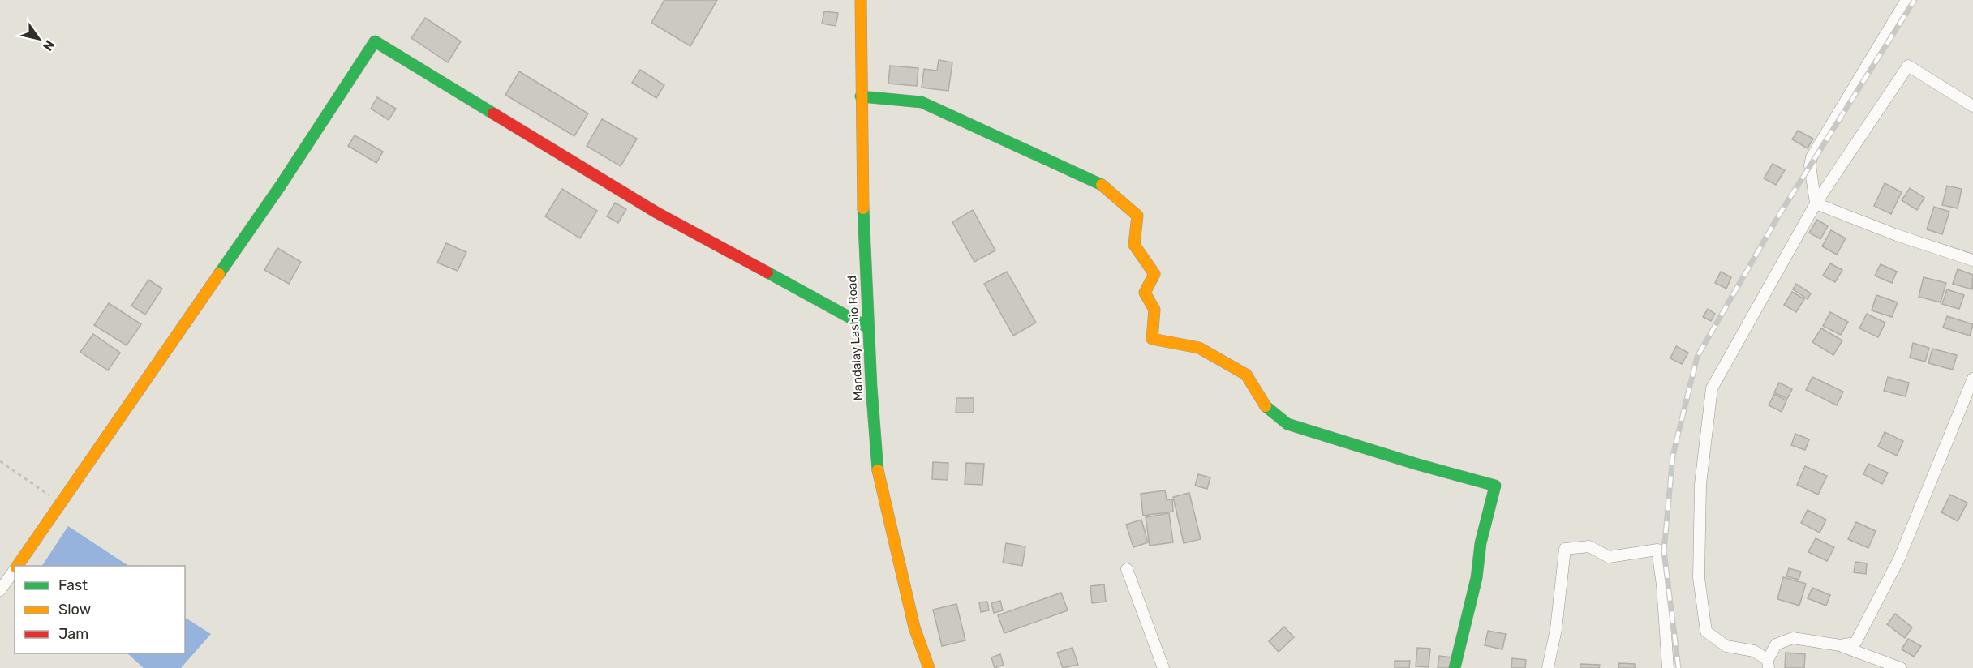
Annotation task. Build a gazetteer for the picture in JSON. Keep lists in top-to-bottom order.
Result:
{
  "streets": {
    "main road": ["Mandalay Lashio Road"]
  },
  "legend": ["Fast", "Slow", "Jam"],
  "north": "bottom right"
}
